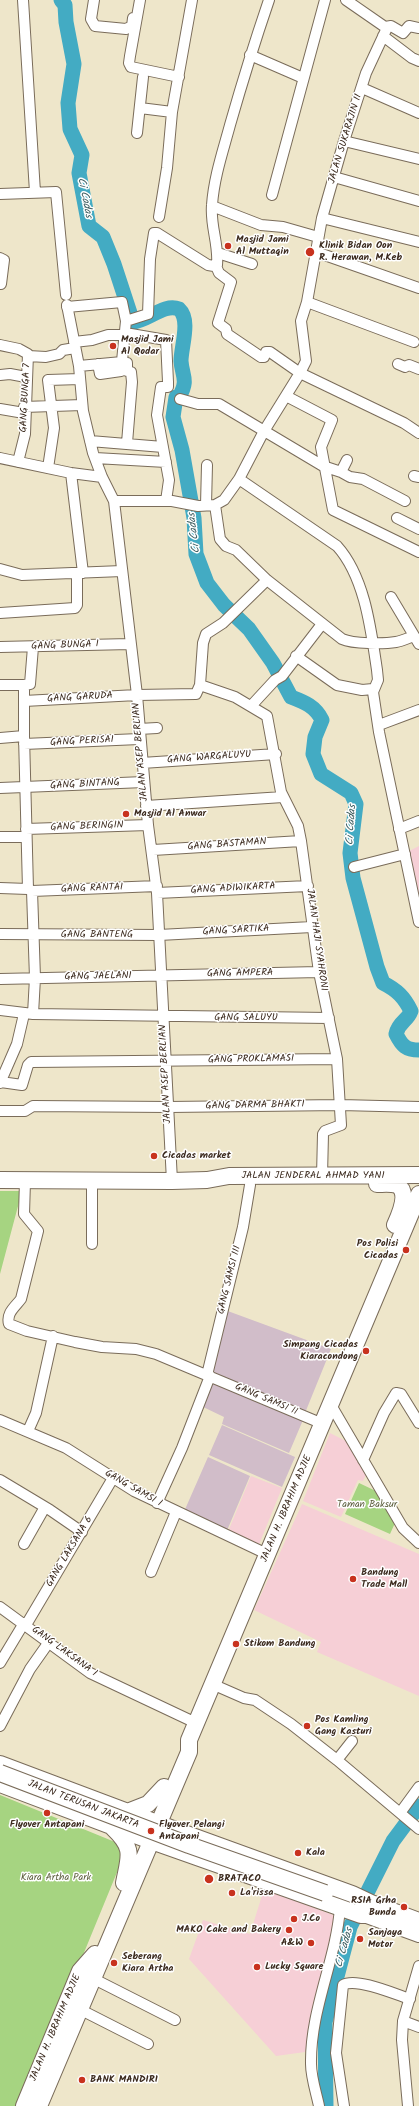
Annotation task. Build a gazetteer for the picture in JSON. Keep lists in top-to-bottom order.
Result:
{
  "streets": {
    "main road": ["JALAN JENDERAL AHMAD YANI", "JALAN H. IBRAHIM ADJIE", "JALAN TERUSAN JAKARTA"],
    "street": [
      "JALAN SUKARAJIN II",
      "GANG BUNGA 7",
      "GANG BUNGA I",
      "GANG GARUDA",
      "GANG PERISAI",
      "JALAN ASEP BERLIAN",
      "GANG WARGALUYU",
      "GANG BINTANG",
      "GANG BERINGIN",
      "GANG BASTAMAN",
      "GANG RANTAI",
      "GANG ADIWIKARTA",
      "GANG SARTIKA",
      "GANG BANTENG",
      "JALAN HAJI SYAHRONI",
      "GANG AMPERA",
      "GANG JAELANI",
      "GANG SALUYU",
      "GANG PROKLAMASI",
      "GANG DARMA BHAKTI",
      "GANG SAMSI III",
      "GANG SAMSI II",
      "GANG SAMSI I",
      "GANG LAKSANA 6",
      "GANG LAKSANA 1"
    ]
  },
  "crossings": [
    ["GANG BUNGA I", "JALAN ASEP BERLIAN"],
    ["GANG GARUDA", "JALAN ASEP BERLIAN"],
    ["GANG GARUDA", "JALAN HAJI SYAHRONI"],
    ["GANG PERISAI", "JALAN ASEP BERLIAN"],
    ["JALAN ASEP BERLIAN", "GANG WARGALUYU"],
    ["JALAN ASEP BERLIAN", "GANG BINTANG"],
    ["JALAN ASEP BERLIAN", "GANG BERINGIN"],
    ["JALAN ASEP BERLIAN", "GANG BASTAMAN"],
    ["JALAN ASEP BERLIAN", "GANG RANTAI"],
    ["JALAN ASEP BERLIAN", "GANG ADIWIKARTA"],
    ["JALAN ASEP BERLIAN", "GANG SARTIKA"],
    ["JALAN ASEP BERLIAN", "GANG BANTENG"],
    ["JALAN ASEP BERLIAN", "GANG AMPERA"],
    ["JALAN ASEP BERLIAN", "GANG JAELANI"],
    ["JALAN ASEP BERLIAN", "GANG SALUYU"],
    ["JALAN ASEP BERLIAN", "GANG PROKLAMASI"],
    ["JALAN ASEP BERLIAN", "GANG DARMA BHAKTI"],
    ["JALAN ASEP BERLIAN", "JALAN JENDERAL AHMAD YANI"],
    ["GANG WARGALUYU", "JALAN HAJI SYAHRONI"],
    ["GANG BASTAMAN", "JALAN HAJI SYAHRONI"],
    ["GANG RANTAI", "GANG ADIWIKARTA"],
    ["GANG ADIWIKARTA", "JALAN HAJI SYAHRONI"],
    ["GANG SARTIKA", "GANG BANTENG"],
    ["GANG SARTIKA", "JALAN HAJI SYAHRONI"],
    ["JALAN HAJI SYAHRONI", "GANG AMPERA"],
    ["JALAN HAJI SYAHRONI", "GANG SALUYU"],
    ["JALAN HAJI SYAHRONI", "GANG PROKLAMASI"],
    ["JALAN HAJI SYAHRONI", "GANG DARMA BHAKTI"],
    ["JALAN HAJI SYAHRONI", "JALAN JENDERAL AHMAD YANI"],
    ["GANG AMPERA", "GANG JAELANI"],
    ["JALAN JENDERAL AHMAD YANI", "GANG SAMSI III"],
    ["JALAN JENDERAL AHMAD YANI", "GANG SAMSI II"],
    ["JALAN JENDERAL AHMAD YANI", "JALAN H. IBRAHIM ADJIE"],
    ["GANG SAMSI III", "GANG SAMSI II"],
    ["GANG SAMSI III", "GANG SAMSI I"],
    ["GANG SAMSI II", "JALAN H. IBRAHIM ADJIE"],
    ["GANG SAMSI I", "JALAN H. IBRAHIM ADJIE"],
    ["GANG SAMSI I", "GANG LAKSANA 6"],
    ["JALAN H. IBRAHIM ADJIE", "GANG LAKSANA 1"],
    ["GANG LAKSANA 6", "GANG LAKSANA 1"]
  ],
  "water": ["Ci Cadas"],
  "parks": ["Taman Baksur", "Kiara Artha Park"],
  "places": [
    "Masjid Jami Al Muttaqin",
    "Klinik Bidan Oon R. Herawan, M.Keb",
    "Masjid Jami Al Qodar",
    "Masjid Al Anwar",
    "Cicadas market",
    "Pos Polisi Cicadas",
    "Simpang Cicadas Kiaracondong",
    "Bandung Trade Mall",
    "Stikom Bandung",
    "Pos Kamling Gang Kasturi",
    "Flyover Antapani",
    "Flyover Pelangi Antapani",
    "Kala",
    "BRATACO",
    "La'rissa",
    "RSIA Grha Bunda",
    "J.Co",
    "MAKO Cake and Bakery",
    "Sanjaya Motor",
    "A&W",
    "Seberang Kiara Artha",
    "Lucky Square",
    "BANK MANDIRI"
  ]
}
